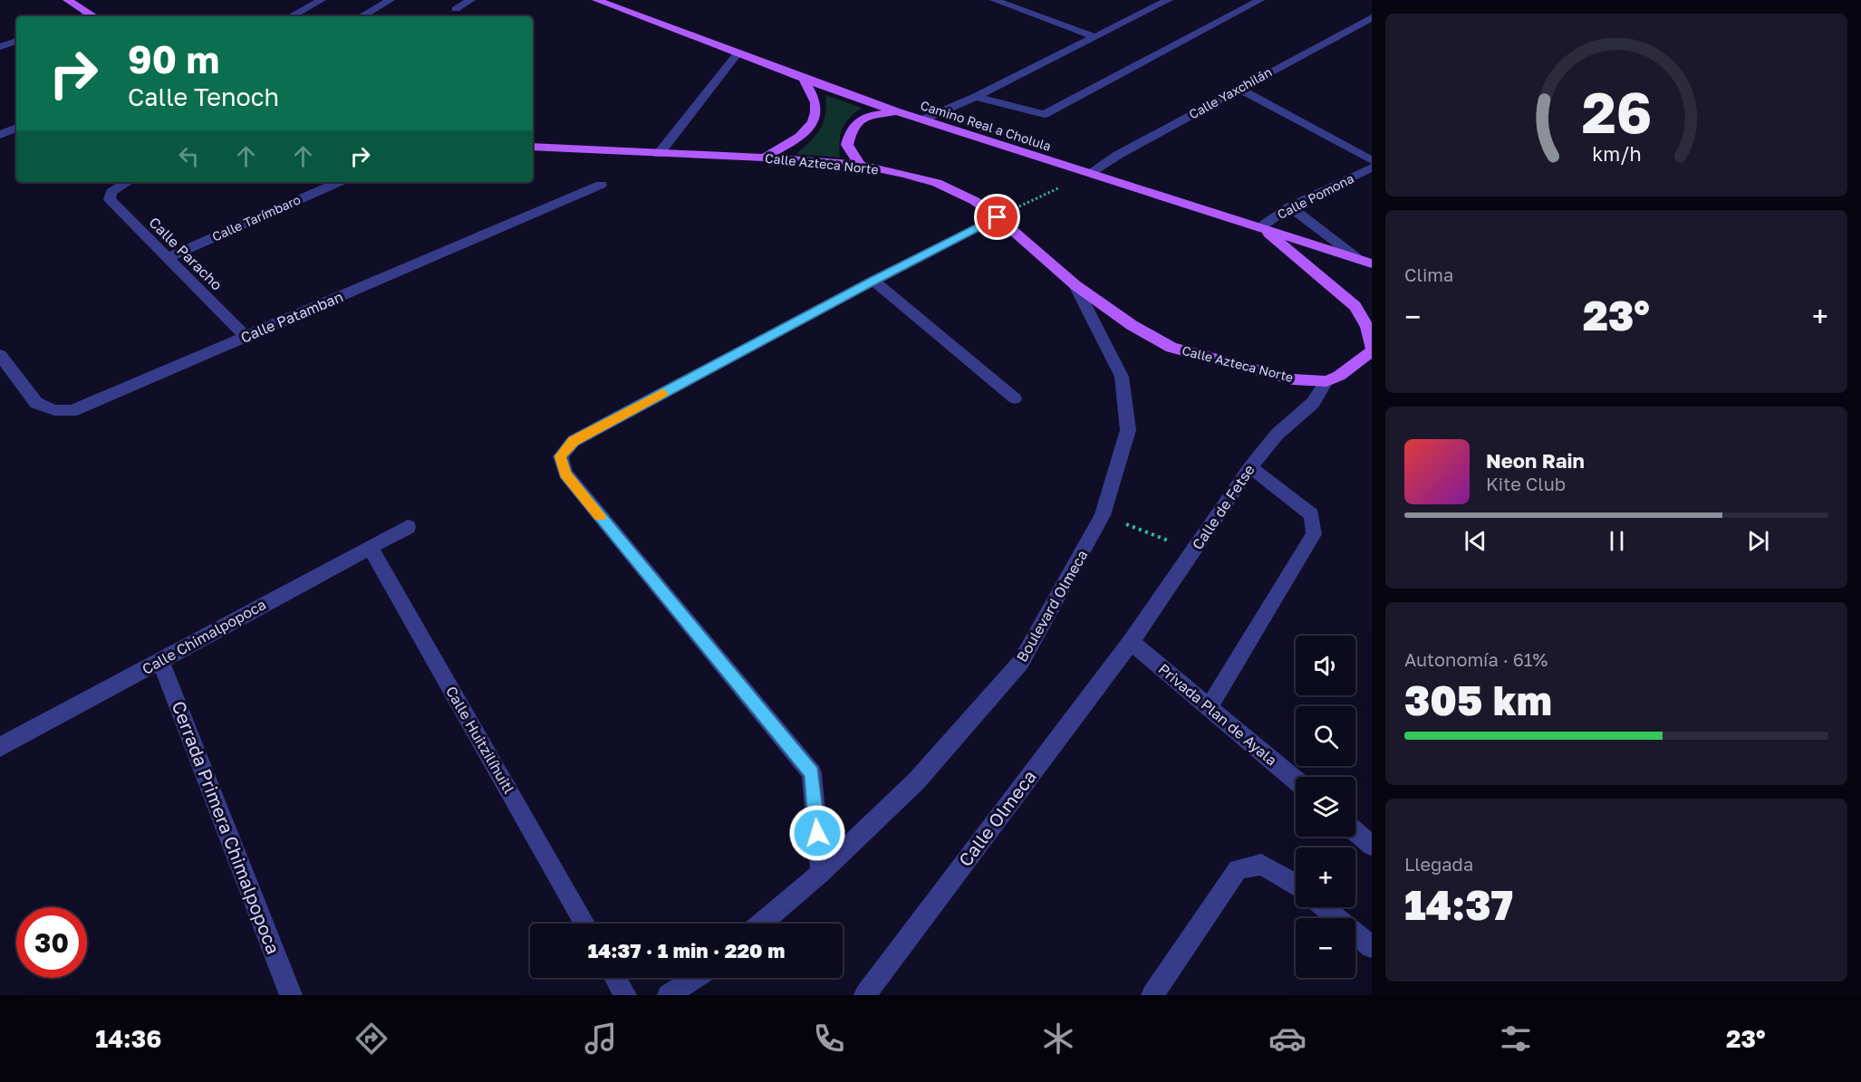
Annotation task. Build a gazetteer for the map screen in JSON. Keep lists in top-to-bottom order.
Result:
{
  "streets": {
    "main road": ["Camino Real a Cholula", "Calle Azteca Norte"],
    "street": [
      "Calle Yaxchilán",
      "Calle Pomona",
      "Calle Tarímbaro",
      "Calle Paracho",
      "Calle Patamban",
      "Calle de Fetse",
      "Boulevard Olmeca",
      "Calle Chimalpopoca",
      "Privada Plan de Ayala",
      "Calle Huitzilíhuitl",
      "Calle Olmeca",
      "Cerrada Primera Chimalpopoca"
    ]
  },
  "crossings": [
    ["Calle Yaxchilán", "Camino Real a Cholula"],
    ["Camino Real a Cholula", "Calle Pomona"],
    ["Calle Azteca Norte", "Calle de Fetse"],
    ["Calle Azteca Norte", "Boulevard Olmeca"],
    ["Calle Tarímbaro", "Calle Paracho"],
    ["Calle Paracho", "Calle Patamban"],
    ["Calle de Fetse", "Privada Plan de Ayala"],
    ["Calle de Fetse", "Calle Olmeca"],
    ["Calle Chimalpopoca", "Calle Huitzilíhuitl"],
    ["Calle Chimalpopoca", "Cerrada Primera Chimalpopoca"],
    ["Privada Plan de Ayala", "Calle Olmeca"]
  ],
  "page": {
    "turn": ["90 m", "Calle Tenoch"],
    "tile": [
      "Clima",
      ["Autonomía · 61%", "305 km"],
      ["Llegada", "14:37"]
    ],
    "heat": ["−", "23°", "+"],
    "song": ["Neon Rain", "Kite Club"],
    "map_buttons": ["+", "−"],
    "limit": "30",
    "trip": "14:37 · 1 min · 220 m",
    "tabs": ["14:36", "23°"],
    "gauge": ["26", "km/h"]
  }
}
